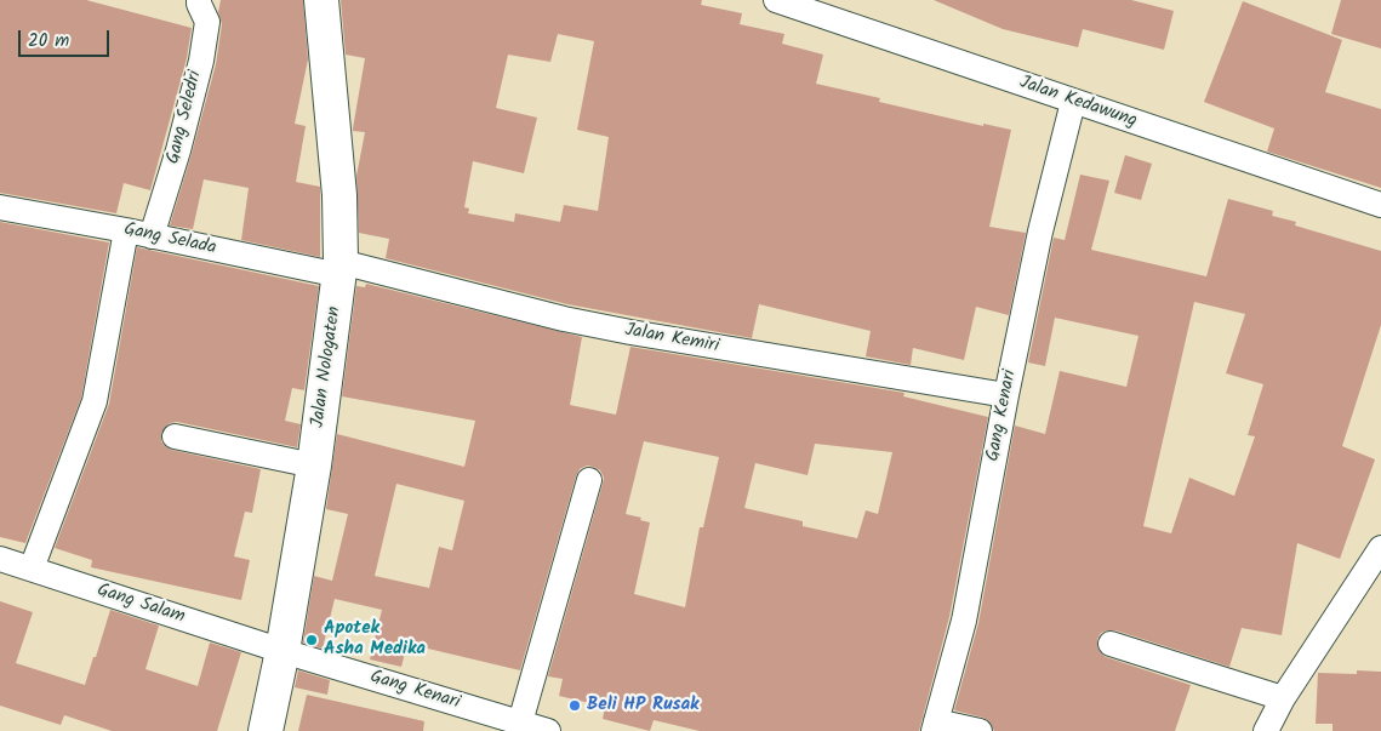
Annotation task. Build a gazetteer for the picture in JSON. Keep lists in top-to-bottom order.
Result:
{
  "streets": {
    "main road": ["Jalan Nologaten"],
    "street": [
      "Jalan Kedawung",
      "Gang Seledri",
      "Gang Selada",
      "Jalan Kemiri",
      "Gang Kenari",
      "Gang Salam"
    ]
  },
  "crossings": [
    ["Jalan Kedawung", "Gang Kenari"],
    ["Gang Seledri", "Gang Selada"],
    ["Gang Selada", "Jalan Kemiri"],
    ["Gang Selada", "Jalan Nologaten"],
    ["Jalan Kemiri", "Jalan Nologaten"],
    ["Jalan Kemiri", "Gang Kenari"],
    ["Jalan Nologaten", "Gang Kenari"],
    ["Jalan Nologaten", "Gang Salam"],
    ["Gang Kenari", "Gang Salam"]
  ],
  "places": ["Apotek Asha Medika", "Beli HP Rusak"],
  "scale_bar": "20 m"
}
